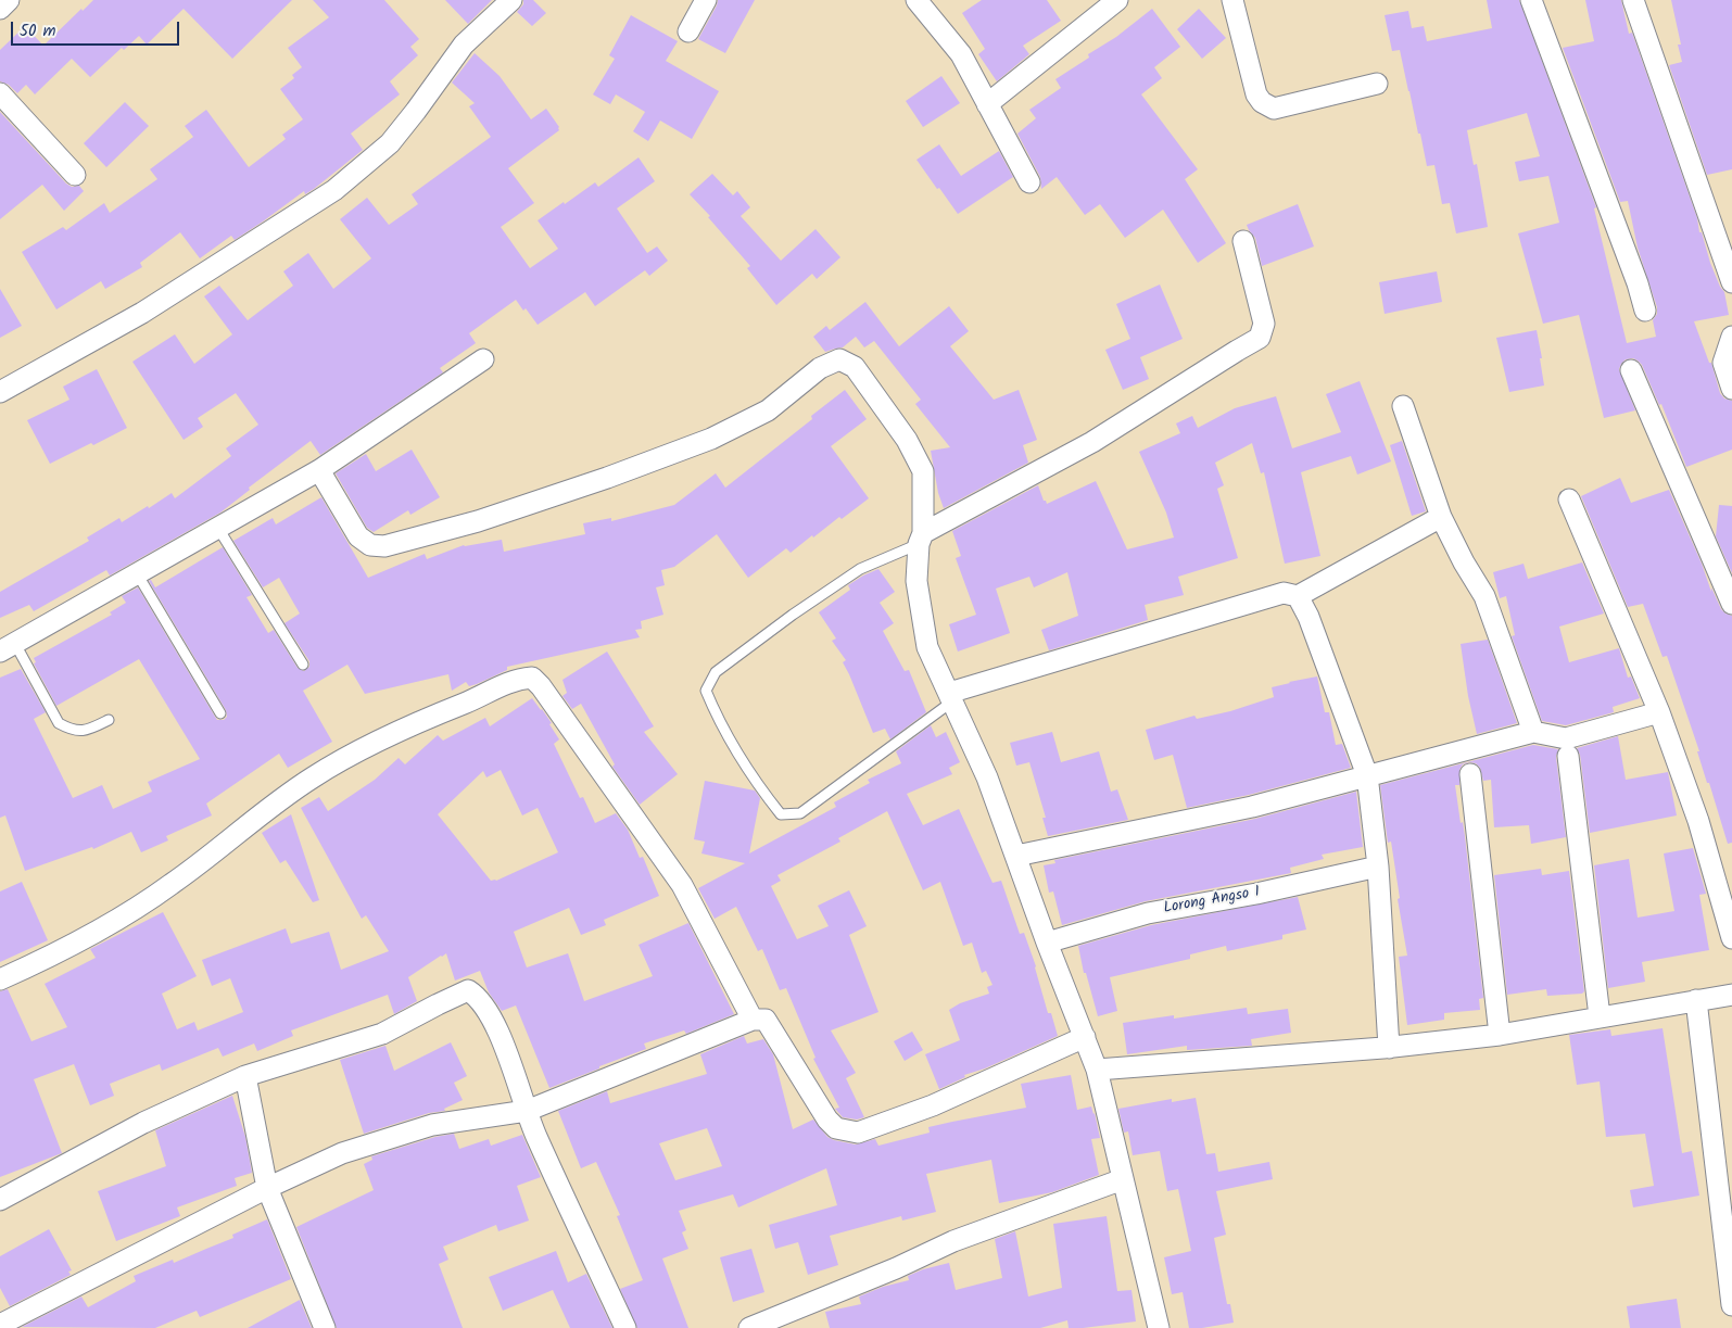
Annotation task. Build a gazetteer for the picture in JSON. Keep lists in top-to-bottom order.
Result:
{
  "streets": {
    "street": ["Lorong Angso I"]
  },
  "scale_bar": "50 m"
}
